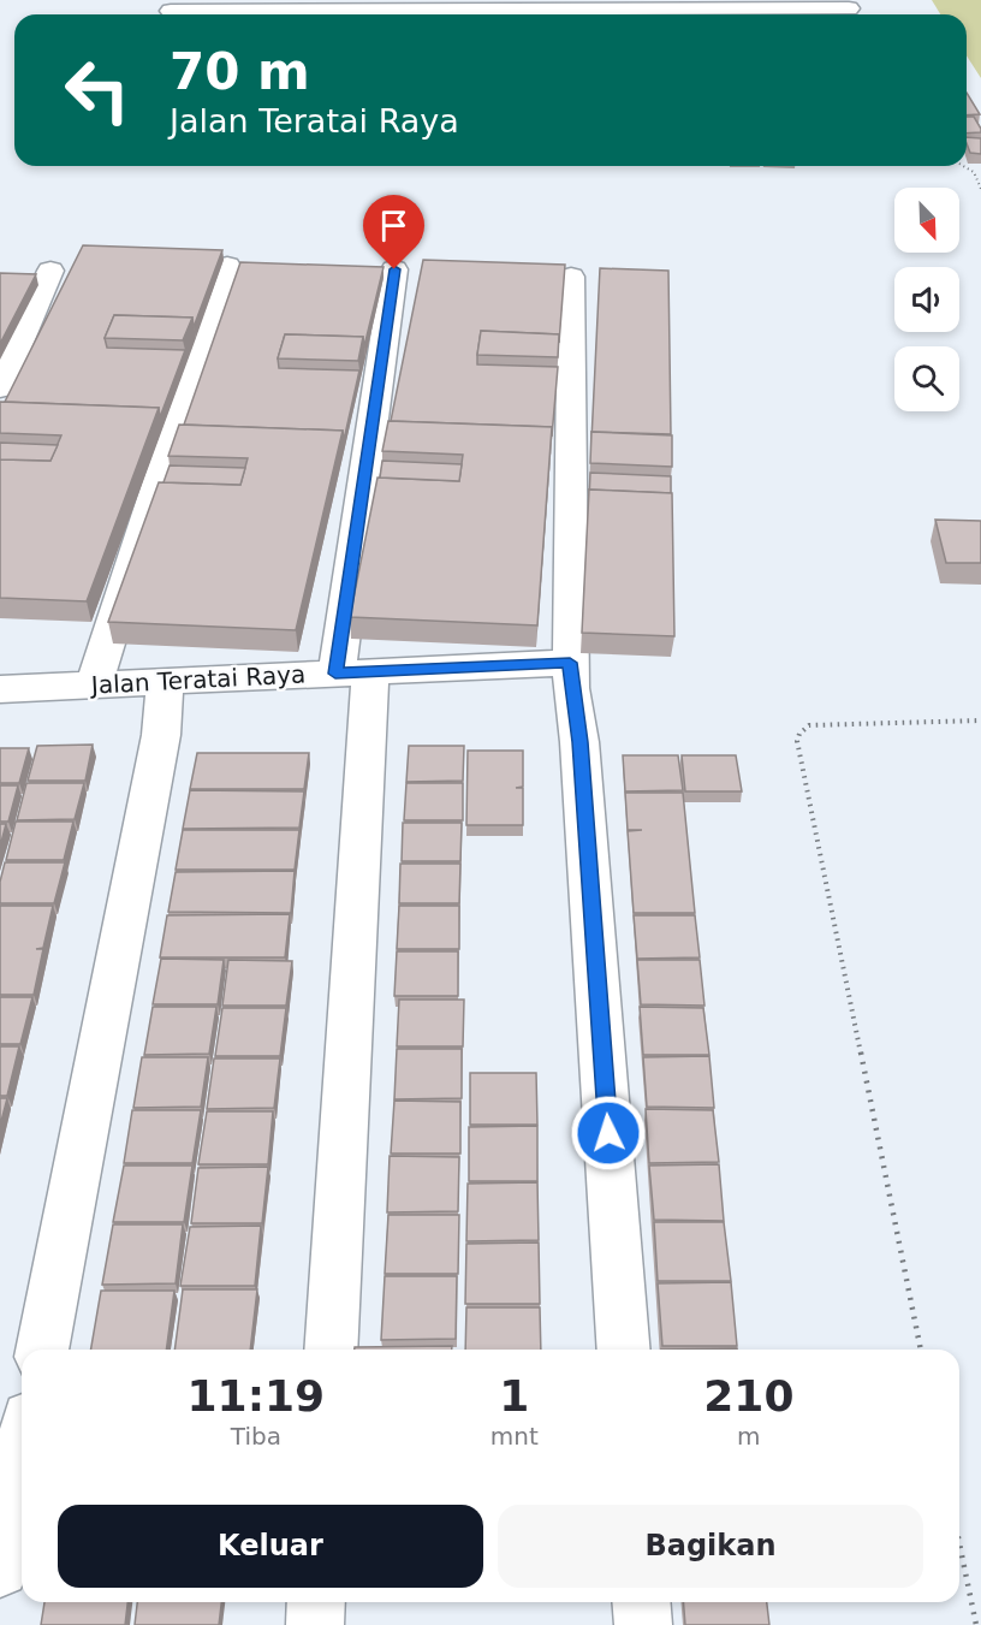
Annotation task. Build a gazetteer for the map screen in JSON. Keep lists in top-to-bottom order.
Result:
{
  "streets": {
    "street": ["Jalan Teratai Raya"]
  },
  "north": "bottom right",
  "page": {
    "turn": ["70 m", "Jalan Teratai Raya"],
    "eta": [
      "11:19",
      "Tiba",
      "1",
      "mnt",
      "210",
      "m"
    ],
    "buttons": ["Keluar", "Bagikan"]
  }
}
